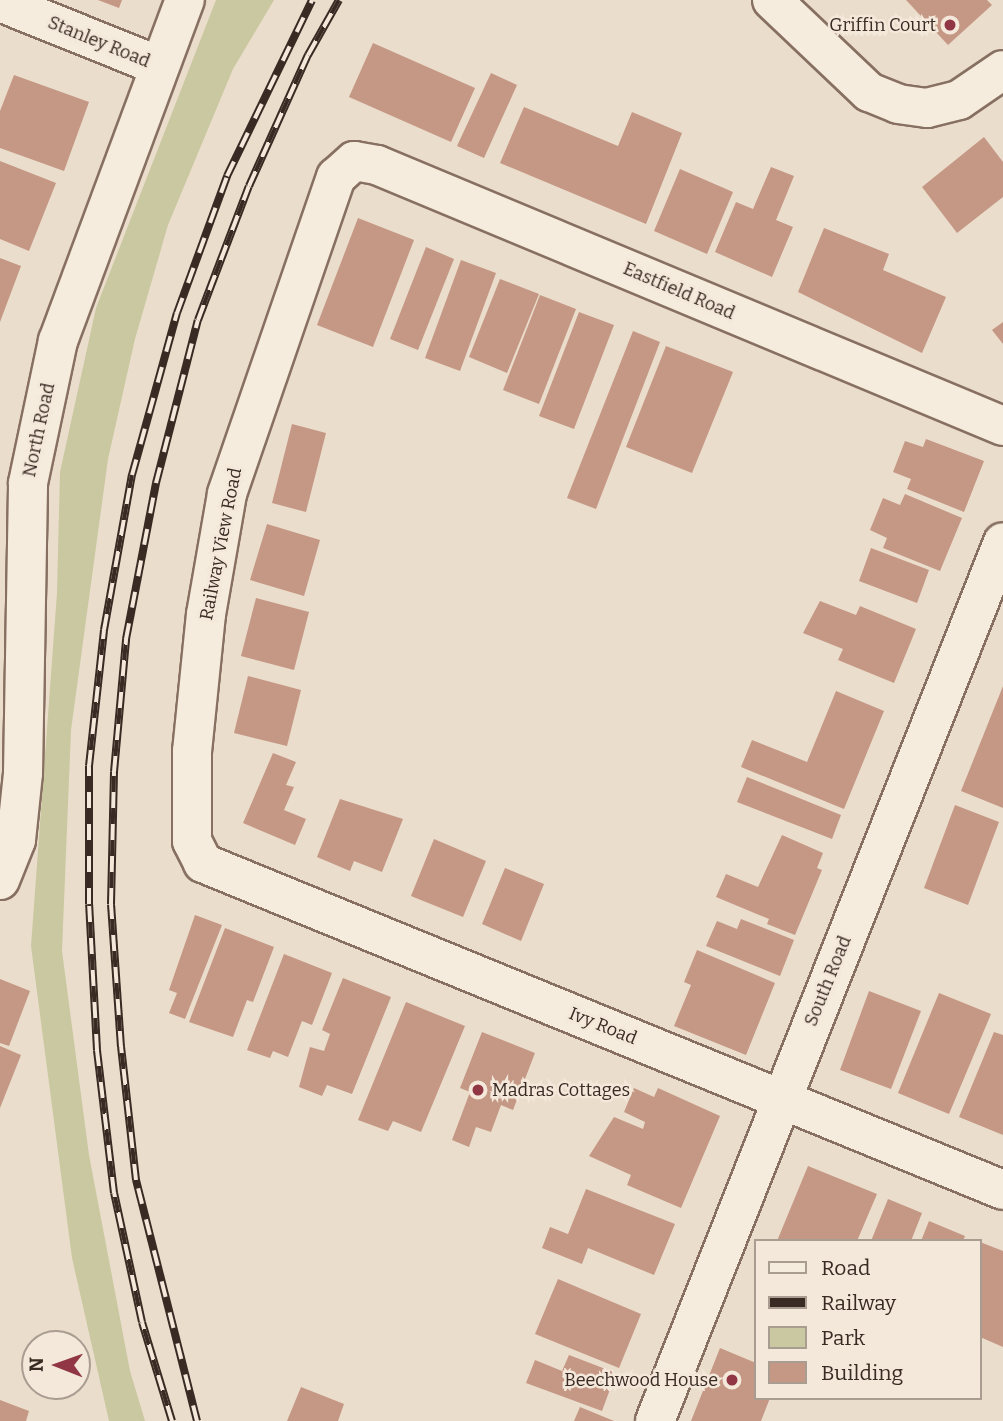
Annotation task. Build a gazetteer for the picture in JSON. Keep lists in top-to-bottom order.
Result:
{
  "streets": {
    "street": [
      "Stanley Road",
      "Eastfield Road",
      "North Road",
      "Railway View Road",
      "South Road",
      "Ivy Road"
    ]
  },
  "crossings": [
    ["Stanley Road", "North Road"],
    ["Eastfield Road", "Railway View Road"],
    ["Railway View Road", "Ivy Road"],
    ["South Road", "Ivy Road"]
  ],
  "places": ["Griffin Court", "Madras Cottages", "Beechwood House"],
  "legend": [
    "Road",
    "Railway",
    "Park",
    "Building"
  ],
  "north": "left"
}
